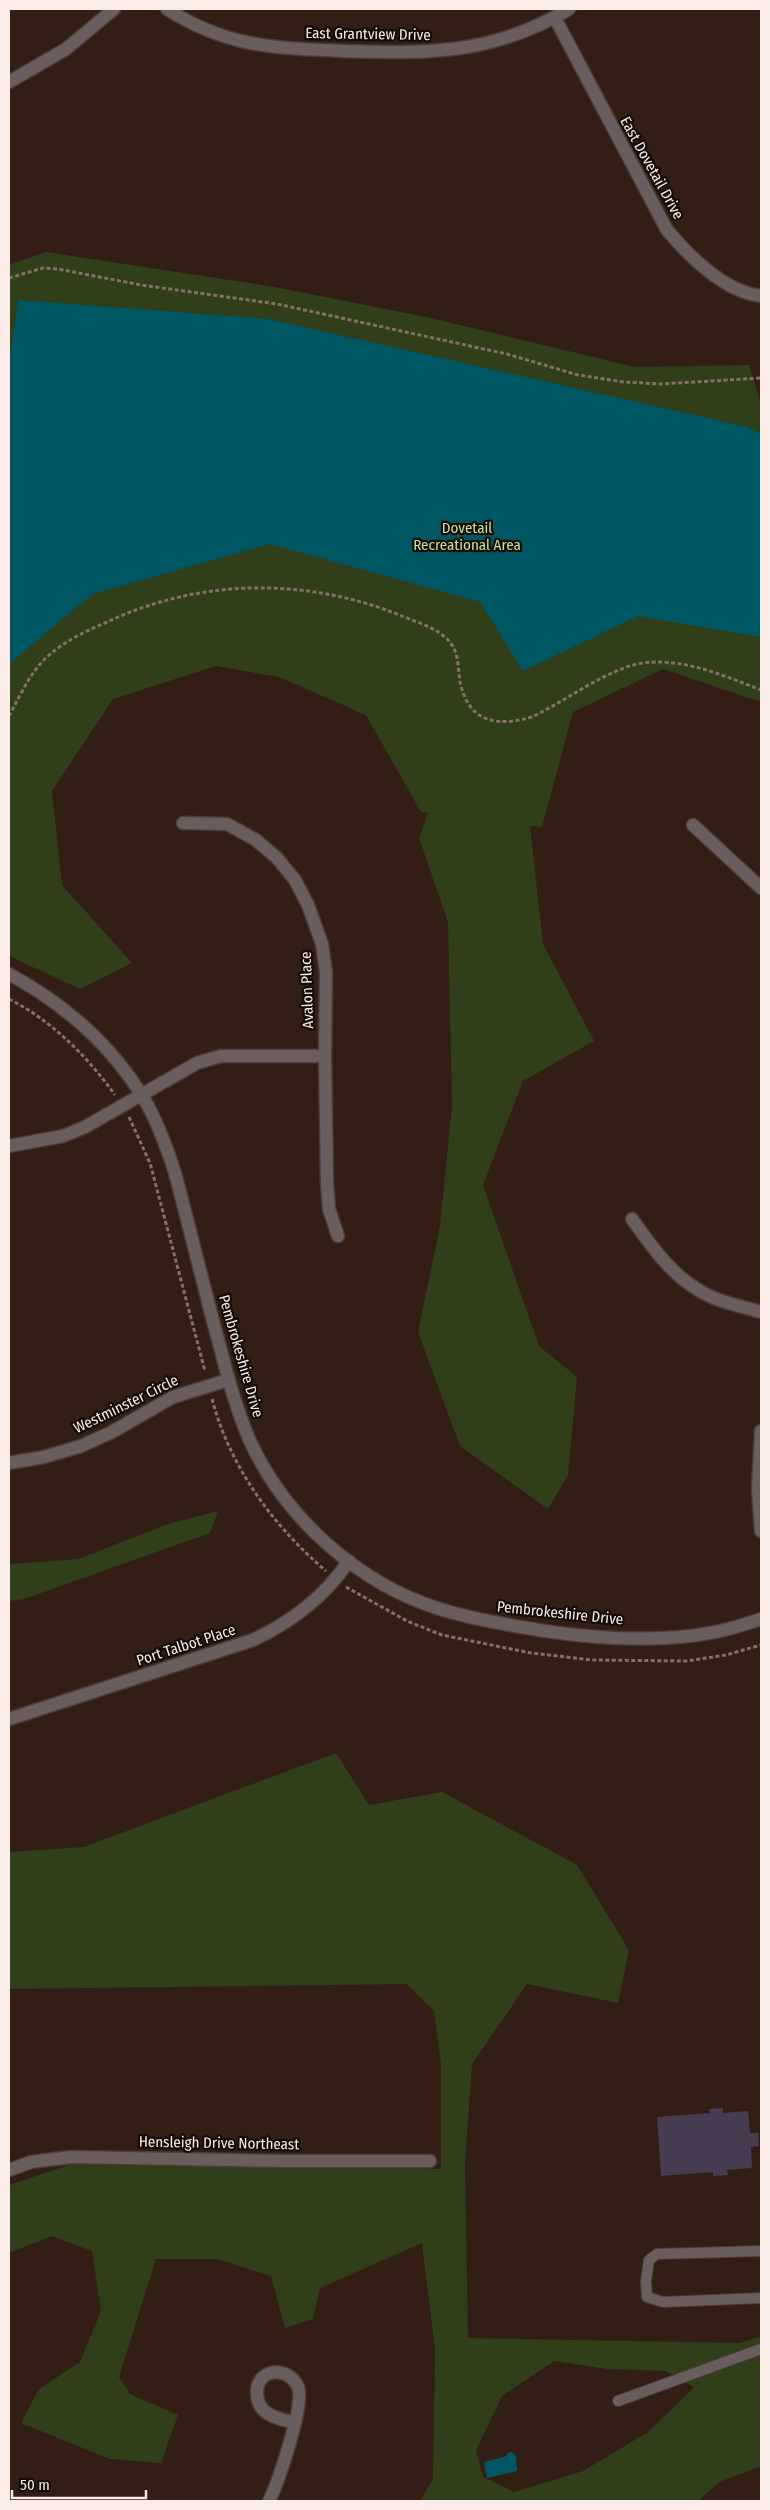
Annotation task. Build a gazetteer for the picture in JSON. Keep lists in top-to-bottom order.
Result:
{
  "streets": {
    "street": [
      "East Grantview Drive",
      "East Dovetail Drive",
      "Avalon Place",
      "Pembrokeshire Drive",
      "Westminster Circle",
      "Port Talbot Place",
      "Hensleigh Drive Northeast"
    ]
  },
  "crossings": [
    ["East Grantview Drive", "East Dovetail Drive"],
    ["Pembrokeshire Drive", "Westminster Circle"],
    ["Pembrokeshire Drive", "Port Talbot Place"]
  ],
  "parks": ["Dovetail Recreational Area"],
  "scale_bar": "50 m"
}
